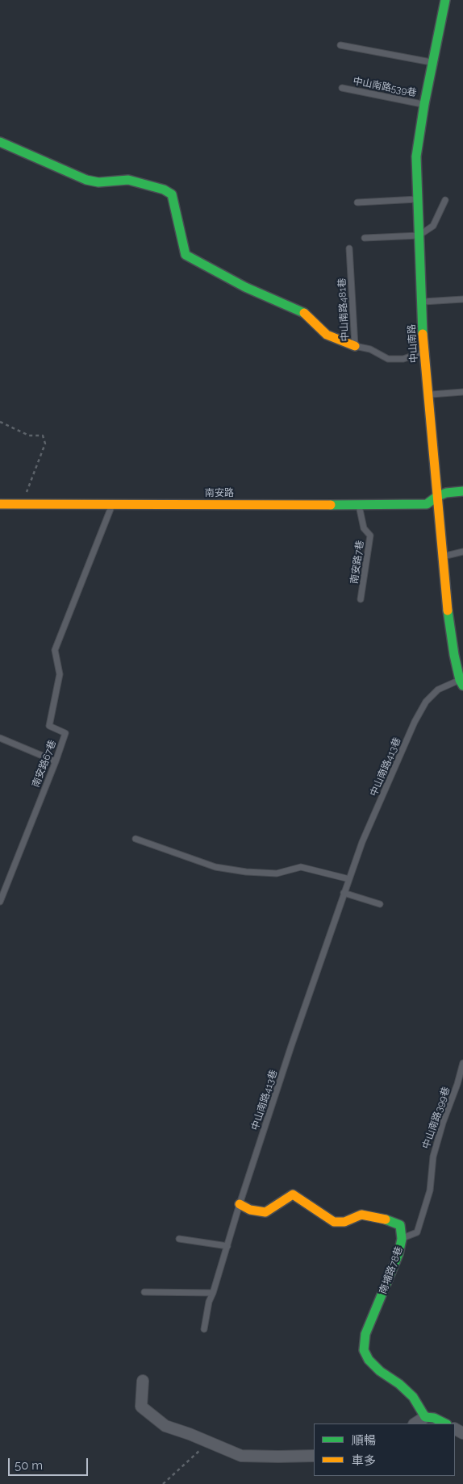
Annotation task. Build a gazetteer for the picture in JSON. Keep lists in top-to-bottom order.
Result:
{
  "streets": {
    "street": ["中山南路", "南安路", "南埔路78巷"],
    "lane": [
      "中山南路539巷",
      "中山南路481巷",
      "南安路7巷",
      "南安路67巷",
      "中山南路413巷",
      "中山南路399巷"
    ]
  },
  "crossings": [
    ["中山南路539巷", "中山南路"],
    ["中山南路481巷", "中山南路"],
    ["中山南路", "南安路"],
    ["中山南路", "中山南路413巷"],
    ["南安路", "南安路7巷"],
    ["南安路", "南安路67巷"],
    ["中山南路413巷", "南埔路78巷"],
    ["中山南路399巷", "南埔路78巷"]
  ],
  "legend": ["順暢", "車多"],
  "scale_bar": "50 m"
}
